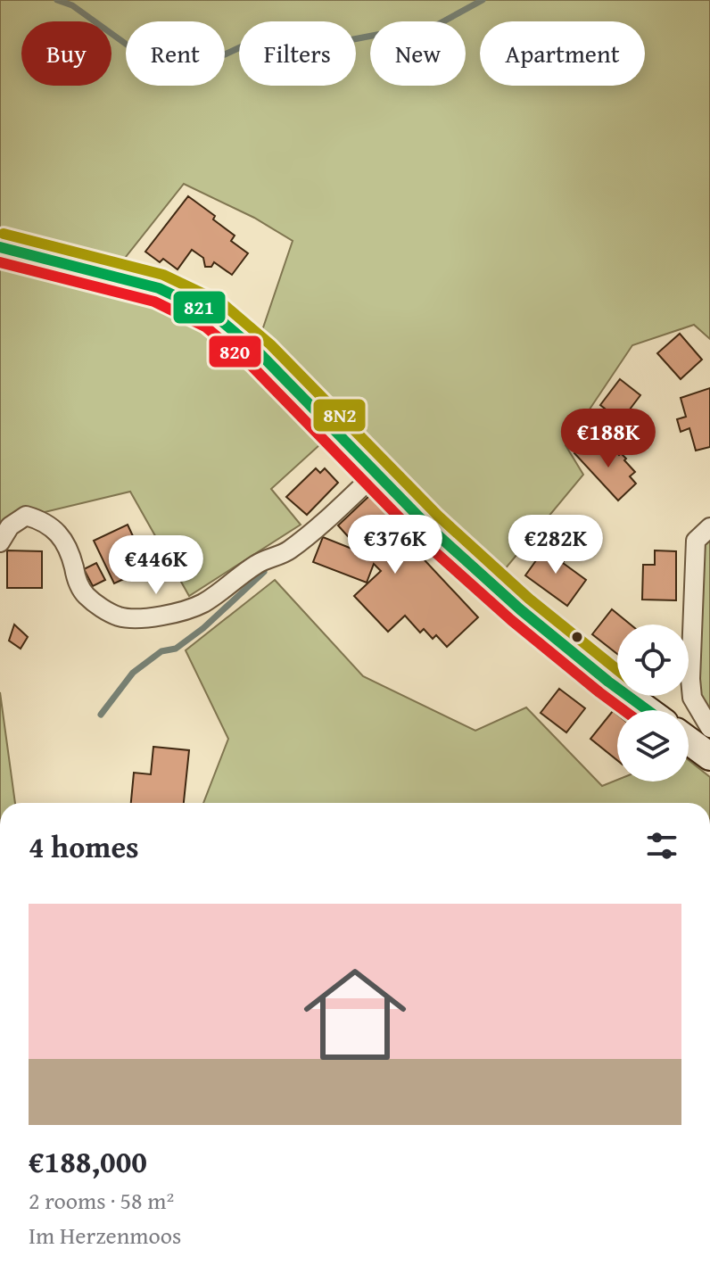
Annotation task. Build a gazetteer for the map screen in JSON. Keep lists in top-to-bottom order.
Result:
{
  "lines": ["transit line 8N2", "transit line 821", "transit line 820"],
  "page": {
    "chip": [
      "Buy",
      "Rent",
      "Filters",
      "New",
      "Apartment"
    ],
    "price": [
      "€188K",
      "€376K",
      "€282K",
      "€446K"
    ],
    "heading": "4 homes",
    "list": [
      {
        "name": "€188,000",
        "note": "2 rooms · 58 m² · Im Herzenmoos"
      }
    ]
  }
}
